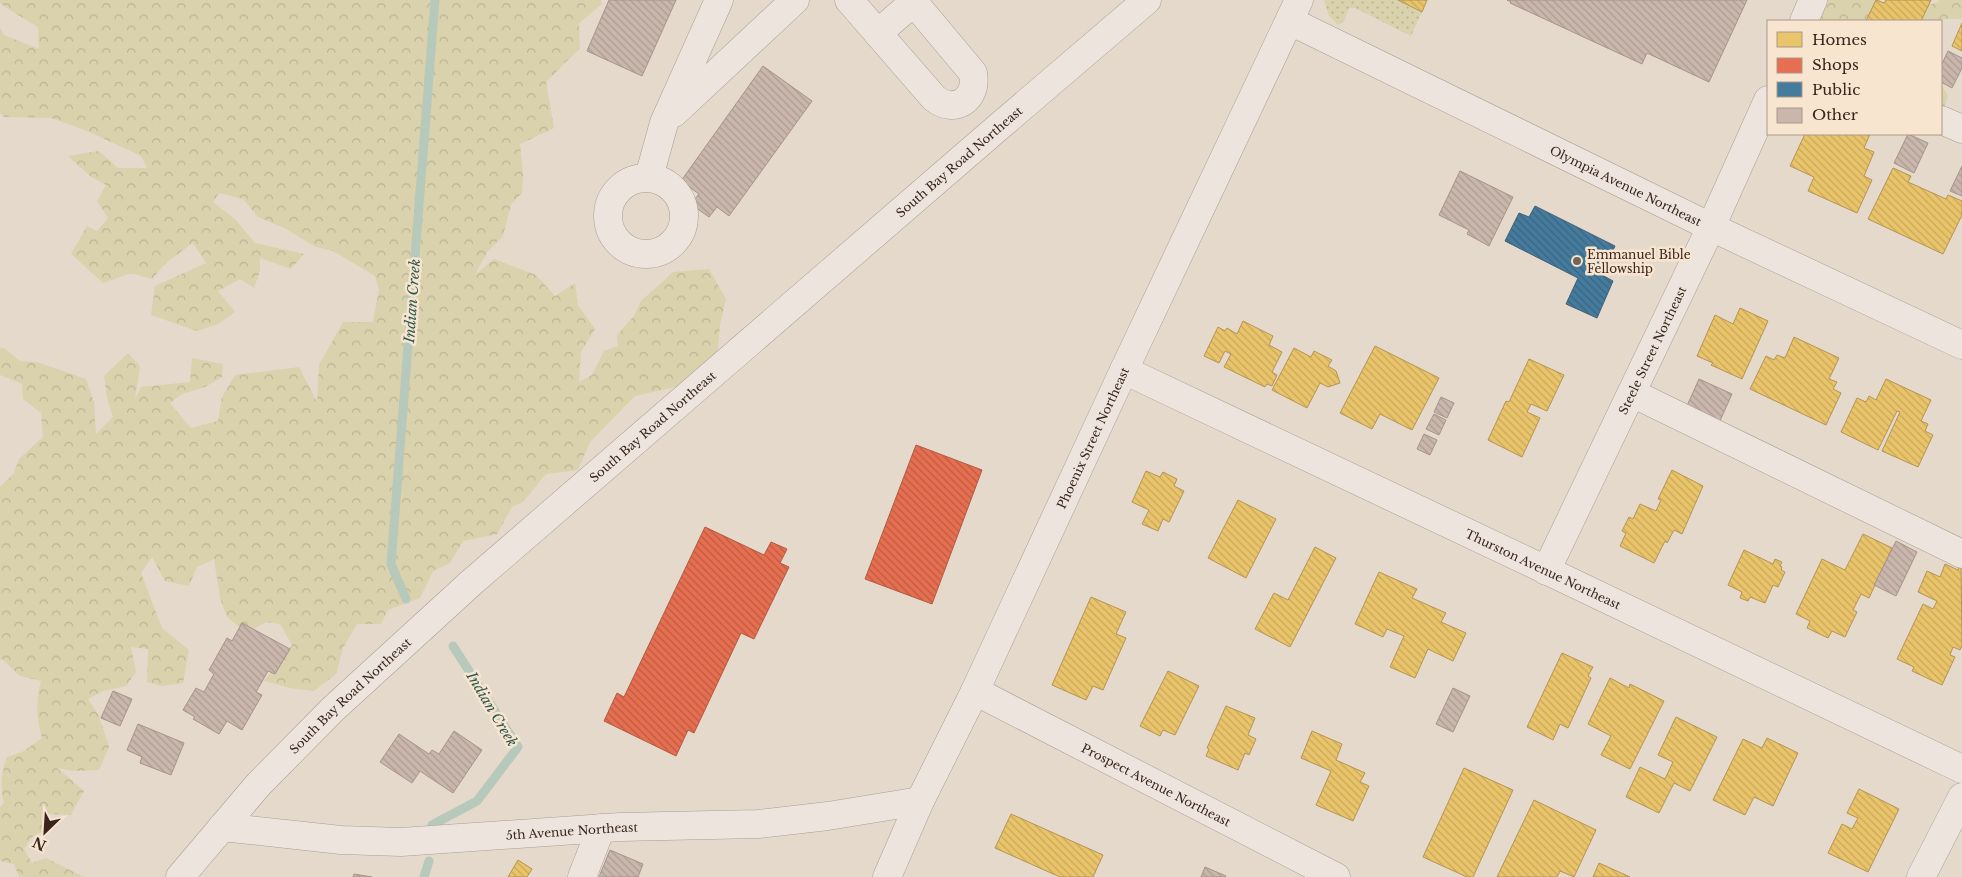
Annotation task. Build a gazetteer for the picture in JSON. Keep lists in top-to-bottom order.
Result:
{
  "streets": {
    "street": [
      "South Bay Road Northeast",
      "Olympia Avenue Northeast",
      "Steele Street Northeast",
      "Phoenix Street Northeast",
      "Thurston Avenue Northeast",
      "Prospect Avenue Northeast",
      "5th Avenue Northeast"
    ]
  },
  "crossings": [
    ["South Bay Road Northeast", "5th Avenue Northeast"],
    ["Olympia Avenue Northeast", "Steele Street Northeast"],
    ["Olympia Avenue Northeast", "Phoenix Street Northeast"],
    ["Steele Street Northeast", "Thurston Avenue Northeast"],
    ["Phoenix Street Northeast", "Thurston Avenue Northeast"],
    ["Phoenix Street Northeast", "Prospect Avenue Northeast"],
    ["Phoenix Street Northeast", "5th Avenue Northeast"]
  ],
  "water": ["Indian Creek"],
  "places": ["Emmanuel Bible Fellowship"],
  "legend": [
    "Homes",
    "Shops",
    "Public",
    "Other"
  ],
  "north": "bottom left"
}
